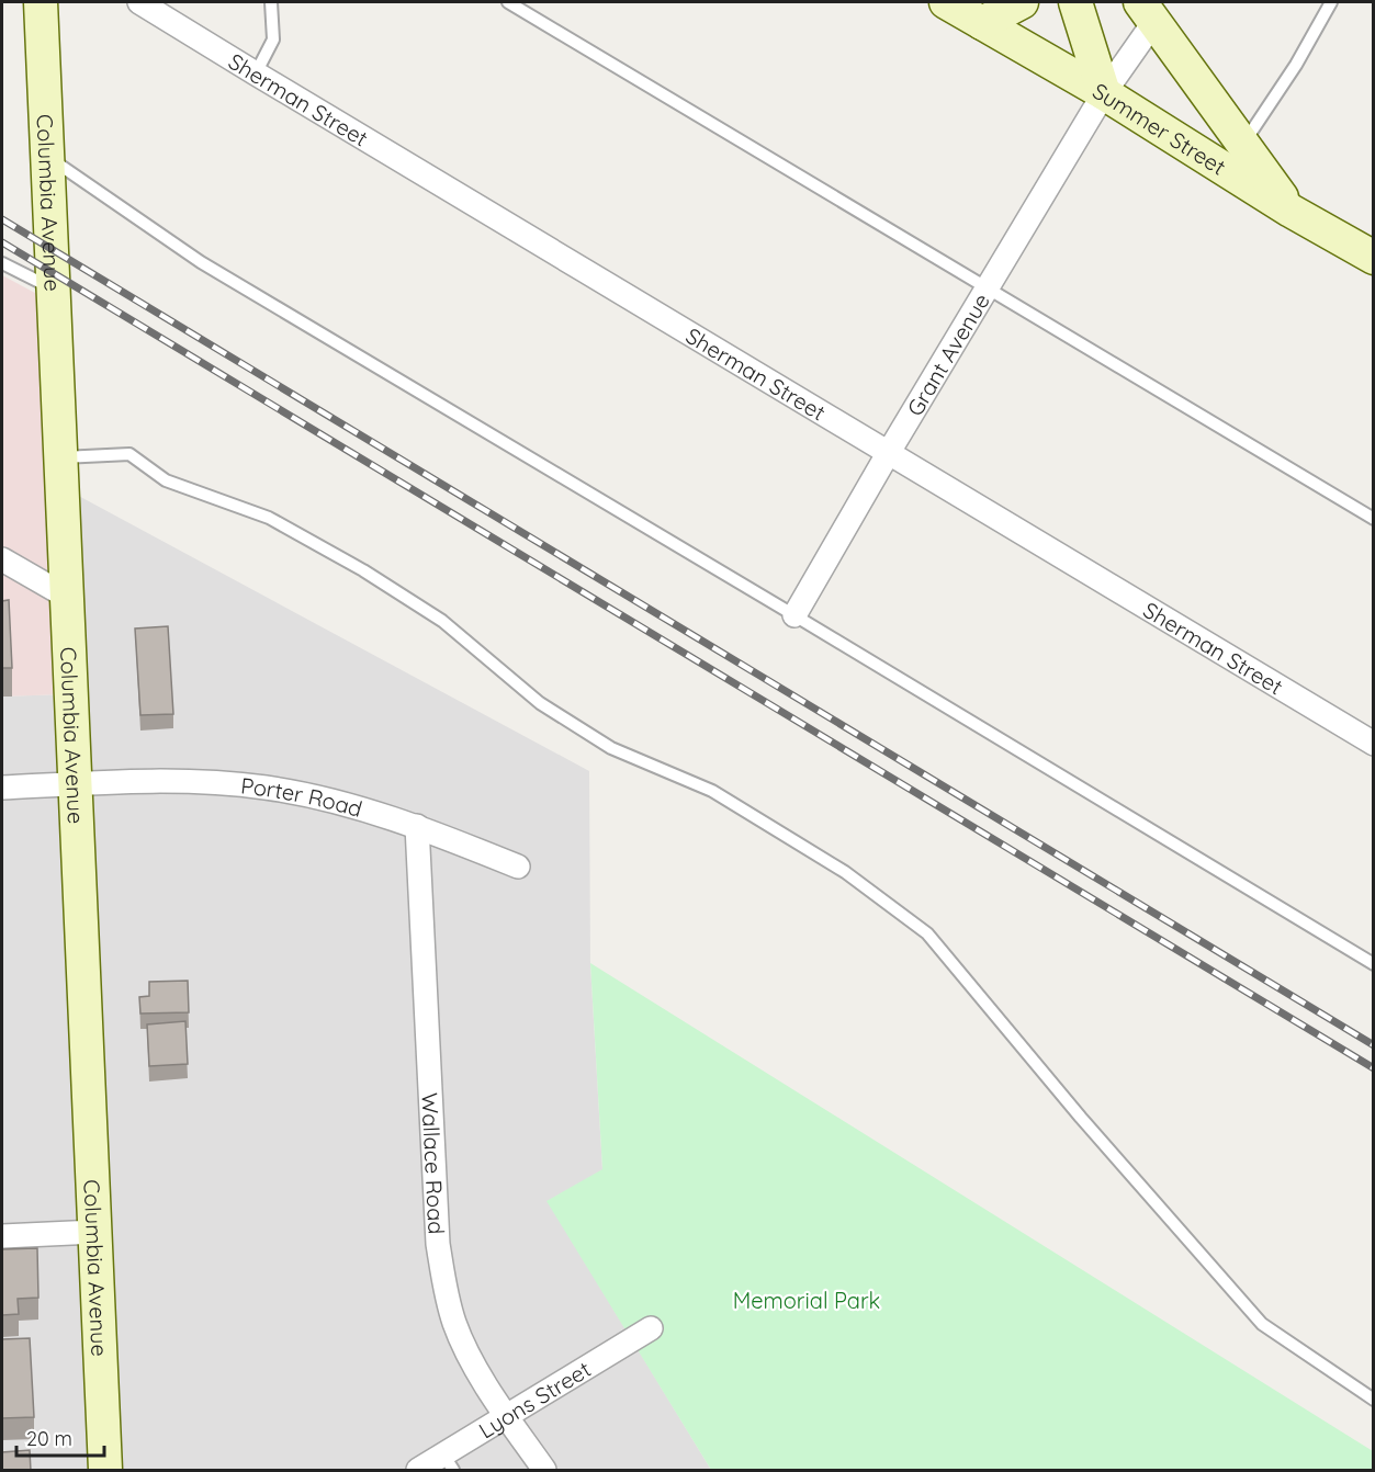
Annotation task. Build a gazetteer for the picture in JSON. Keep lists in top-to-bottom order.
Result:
{
  "streets": {
    "street": [
      "Sherman Street",
      "Summer Street",
      "Columbia Avenue",
      "Grant Avenue",
      "Porter Road",
      "Wallace Road",
      "Lyons Street"
    ]
  },
  "crossings": [
    ["Sherman Street", "Grant Avenue"],
    ["Summer Street", "Grant Avenue"],
    ["Columbia Avenue", "Porter Road"],
    ["Porter Road", "Wallace Road"],
    ["Wallace Road", "Lyons Street"]
  ],
  "parks": ["Memorial Park"],
  "scale_bar": "20 m"
}
